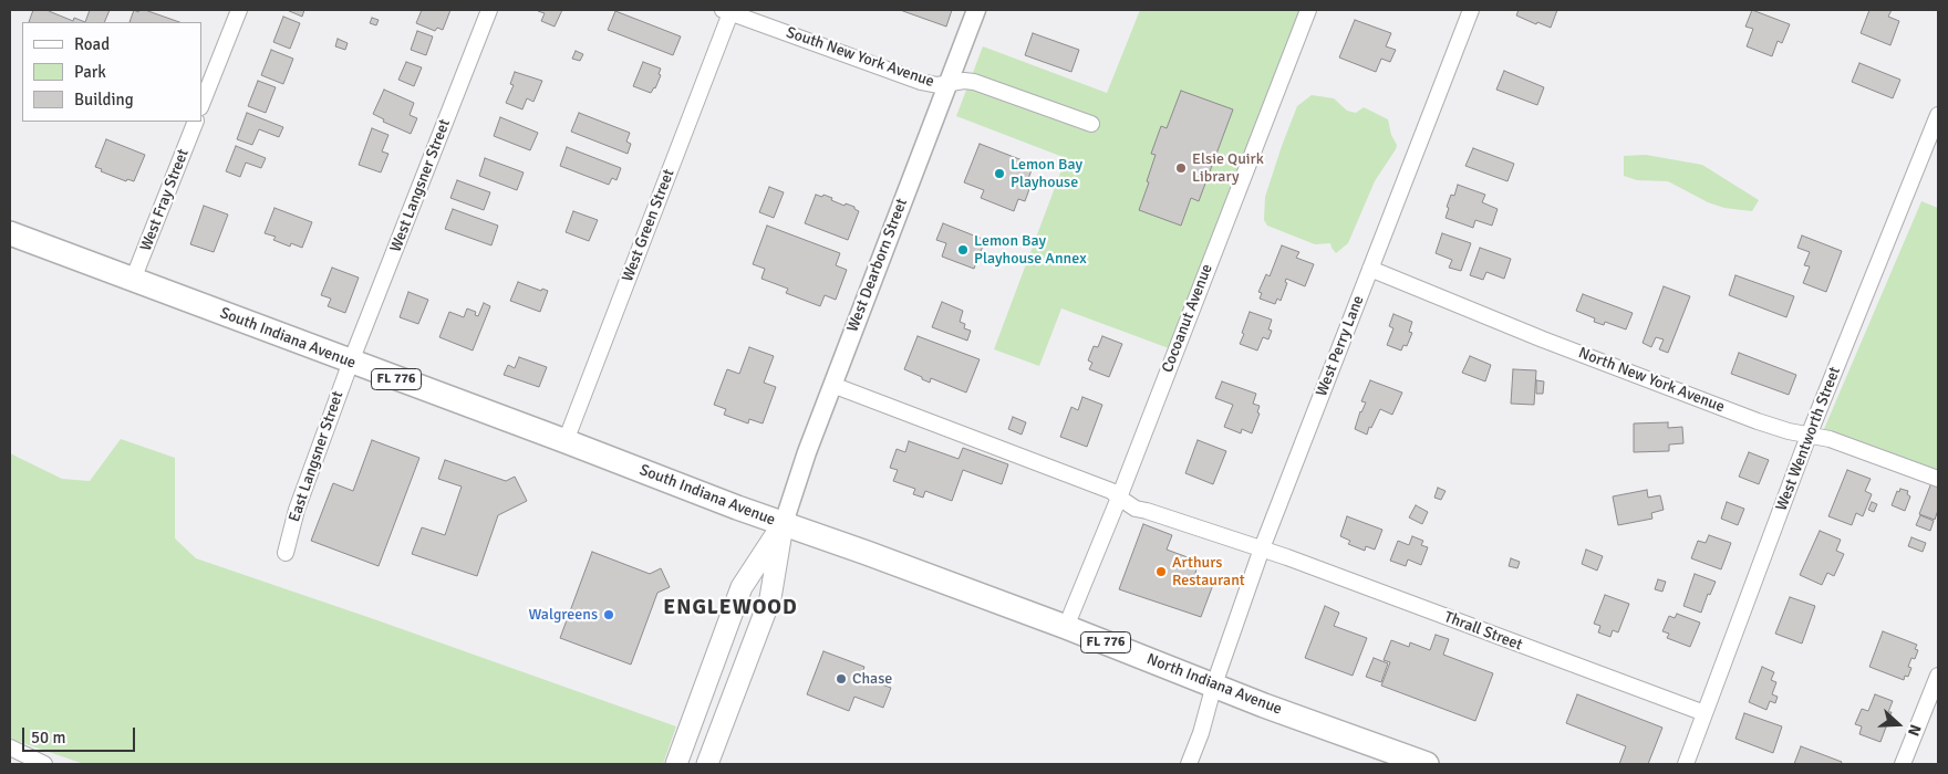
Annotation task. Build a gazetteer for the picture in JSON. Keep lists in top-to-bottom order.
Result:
{
  "streets": {
    "main road": ["South Indiana Avenue", "FL 776", "North Indiana Avenue"],
    "street": [
      "South New York Avenue",
      "West Langsner Street",
      "West Fray Street",
      "West Green Street",
      "West Dearborn Street",
      "Cocoanut Avenue",
      "West Perry Lane",
      "North New York Avenue",
      "West Wentworth Street",
      "East Langsner Street",
      "Thrall Street"
    ]
  },
  "crossings": [
    ["South New York Avenue", "West Green Street"],
    ["South New York Avenue", "West Dearborn Street"],
    ["West Langsner Street", "South Indiana Avenue"],
    ["West Langsner Street", "East Langsner Street"],
    ["West Fray Street", "South Indiana Avenue"],
    ["West Green Street", "South Indiana Avenue"],
    ["West Dearborn Street", "South Indiana Avenue"],
    ["West Dearborn Street", "Thrall Street"],
    ["West Dearborn Street", "North Indiana Avenue"],
    ["Cocoanut Avenue", "Thrall Street"],
    ["Cocoanut Avenue", "North Indiana Avenue"],
    ["South Indiana Avenue", "East Langsner Street"],
    ["South Indiana Avenue", "North Indiana Avenue"],
    ["West Perry Lane", "North New York Avenue"],
    ["West Perry Lane", "Thrall Street"],
    ["West Perry Lane", "North Indiana Avenue"],
    ["North New York Avenue", "West Wentworth Street"],
    ["West Wentworth Street", "Thrall Street"]
  ],
  "districts": ["ENGLEWOOD"],
  "places": [
    "Elsie Quirk Library",
    "Lemon Bay Playhouse",
    "Lemon Bay Playhouse Annex",
    "Arthurs Restaurant",
    "Walgreens",
    "Chase"
  ],
  "legend": ["Road", "Park", "Building"],
  "scale_bar": "50 m",
  "north": "right"
}
